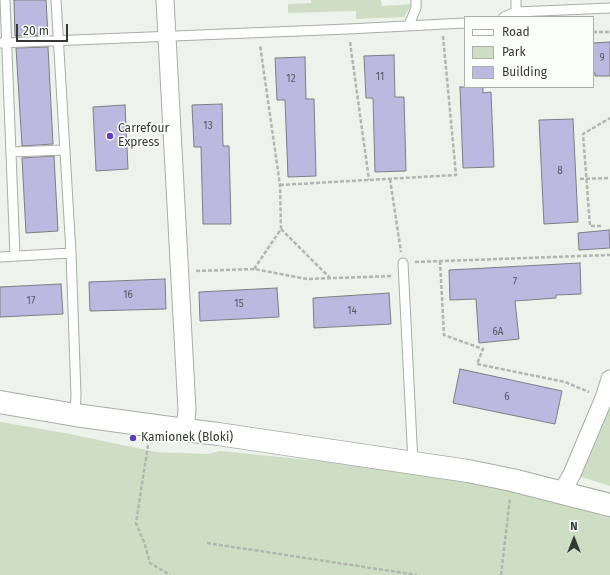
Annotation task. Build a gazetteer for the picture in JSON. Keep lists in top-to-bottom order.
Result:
{
  "places": ["Carrefour Express", "Kamionek (Bloki)"],
  "house_numbers": [
    "9",
    "11",
    "12",
    "13",
    "8",
    "7",
    "16",
    "17",
    "15",
    "14",
    "6A",
    "6"
  ],
  "legend": ["Road", "Park", "Building"],
  "scale_bar": "20 m",
  "north": "top"
}
